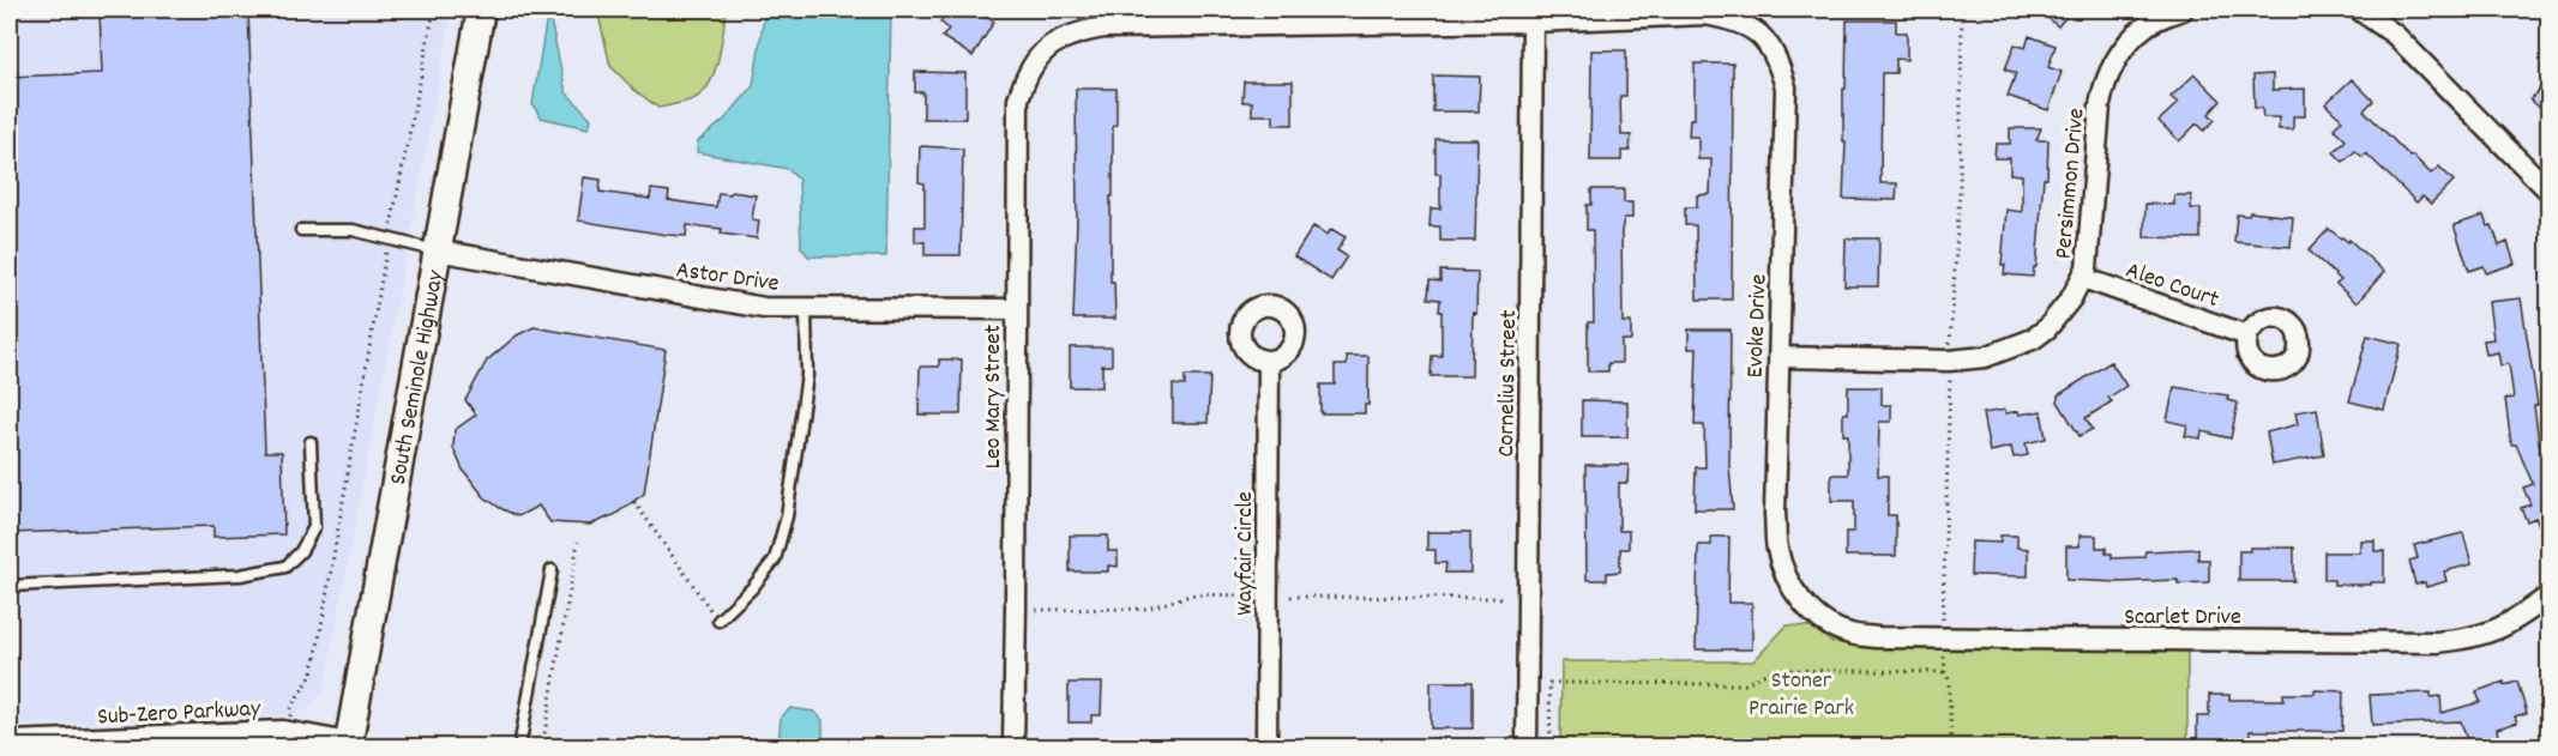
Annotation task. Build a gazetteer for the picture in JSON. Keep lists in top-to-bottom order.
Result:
{
  "streets": {
    "street": [
      "Persimmon Drive",
      "Astor Drive",
      "Aleo Court",
      "Evoke Drive",
      "South Seminole Highway",
      "Cornelius Street",
      "Leo Mary Street",
      "Wayfair Circle",
      "Scarlet Drive",
      "Sub-Zero Parkway"
    ]
  },
  "crossings": [
    ["Persimmon Drive", "Aleo Court"],
    ["Persimmon Drive", "Evoke Drive"],
    ["Astor Drive", "South Seminole Highway"],
    ["Astor Drive", "Leo Mary Street"],
    ["Evoke Drive", "Cornelius Street"],
    ["Evoke Drive", "Leo Mary Street"],
    ["Evoke Drive", "Scarlet Drive"],
    ["South Seminole Highway", "Sub-Zero Parkway"],
    ["Cornelius Street", "Leo Mary Street"]
  ],
  "parks": ["Stoner Prairie Park"]
}
